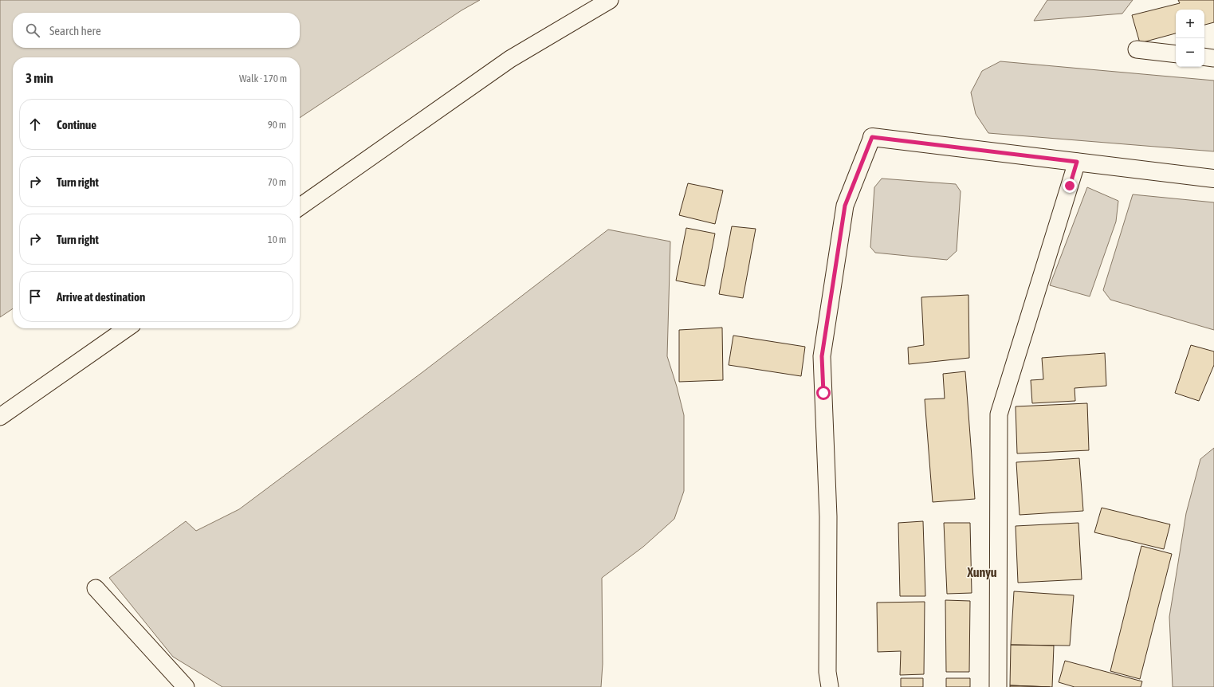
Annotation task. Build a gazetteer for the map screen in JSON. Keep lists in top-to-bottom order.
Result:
{
  "districts": ["Xunyu"],
  "page": {
    "map_buttons": ["+", "−"],
    "search": "Search here",
    "heading": ["3 min", "Walk · 170 m"],
    "list": [
      ["Continue", "90 m"],
      ["Turn right", "70 m"],
      ["Turn right", "10 m"],
      "Arrive at destination"
    ]
  }
}
